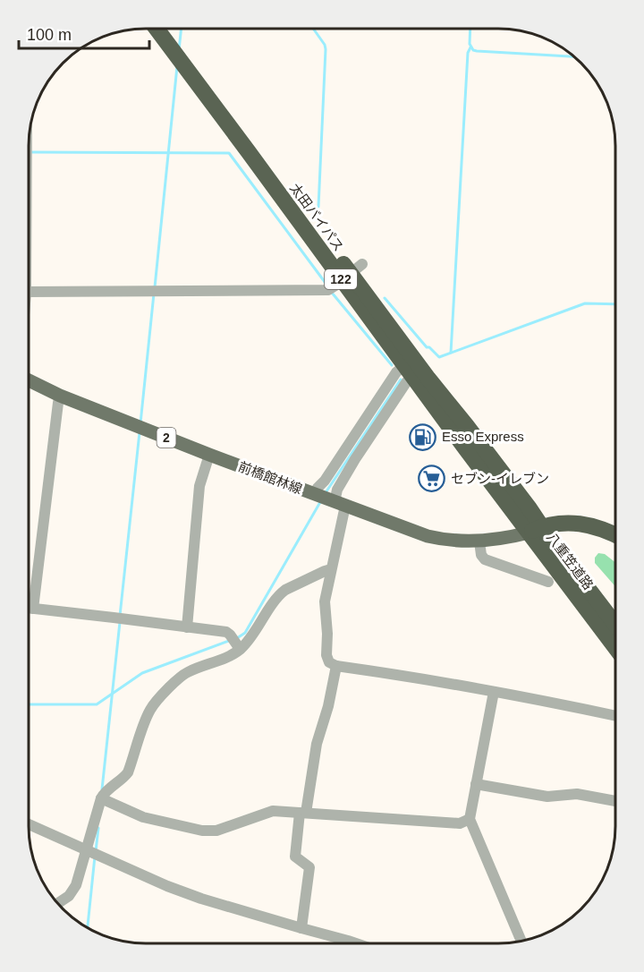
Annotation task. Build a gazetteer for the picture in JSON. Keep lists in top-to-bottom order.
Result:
{
  "streets": {
    "highway": ["太田バイパス", "122", "八重笠道路"],
    "main road": ["2", "前橋館林線"]
  },
  "crossings": [
    ["太田バイパス", "前橋館林線"],
    ["太田バイパス", "八重笠道路"],
    ["前橋館林線", "八重笠道路"]
  ],
  "places": {
    "fuel station": ["Esso Express"],
    "supermarket": ["セブン-イレブン"]
  },
  "scale_bar": "100 m"
}
